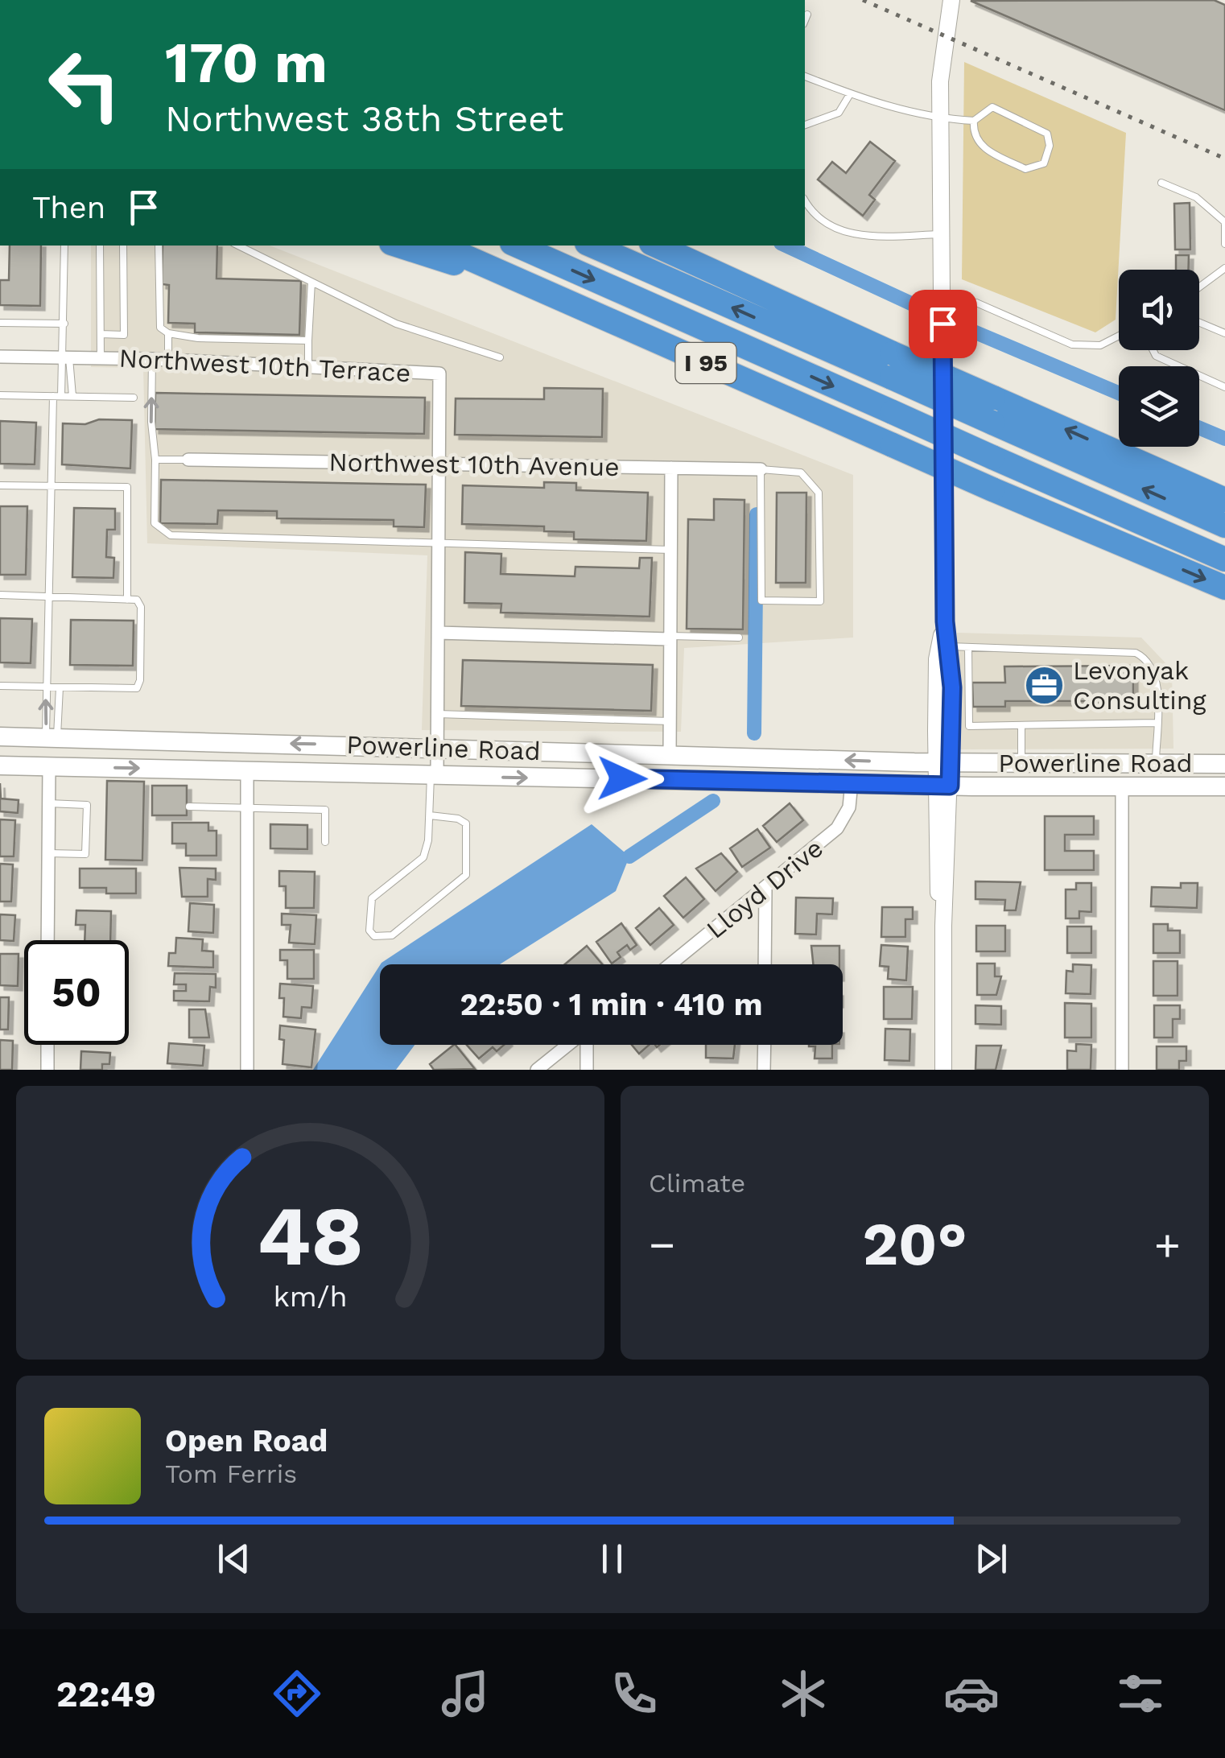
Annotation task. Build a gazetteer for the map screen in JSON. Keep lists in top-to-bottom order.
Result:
{
  "streets": {
    "highway": ["I 95"],
    "main road": ["Powerline Road"],
    "street": ["Northwest 10th Terrace", "Northwest 10th Avenue", "Lloyd Drive"]
  },
  "crossings": [
    ["Northwest 10th Terrace", "Northwest 10th Avenue"],
    ["Powerline Road", "Lloyd Drive"]
  ],
  "places": {
    "office": ["Levonyak Consulting"]
  },
  "page": {
    "turn": ["170 m", "Northwest 38th Street"],
    "then": "Then",
    "limit": "50",
    "trip": "22:50 · 1 min · 410 m",
    "tile": "Climate",
    "heat": ["−", "20°", "+"],
    "song": ["Open Road", "Tom Ferris"],
    "tabs": "22:49",
    "gauge": ["48", "km/h"]
  }
}
